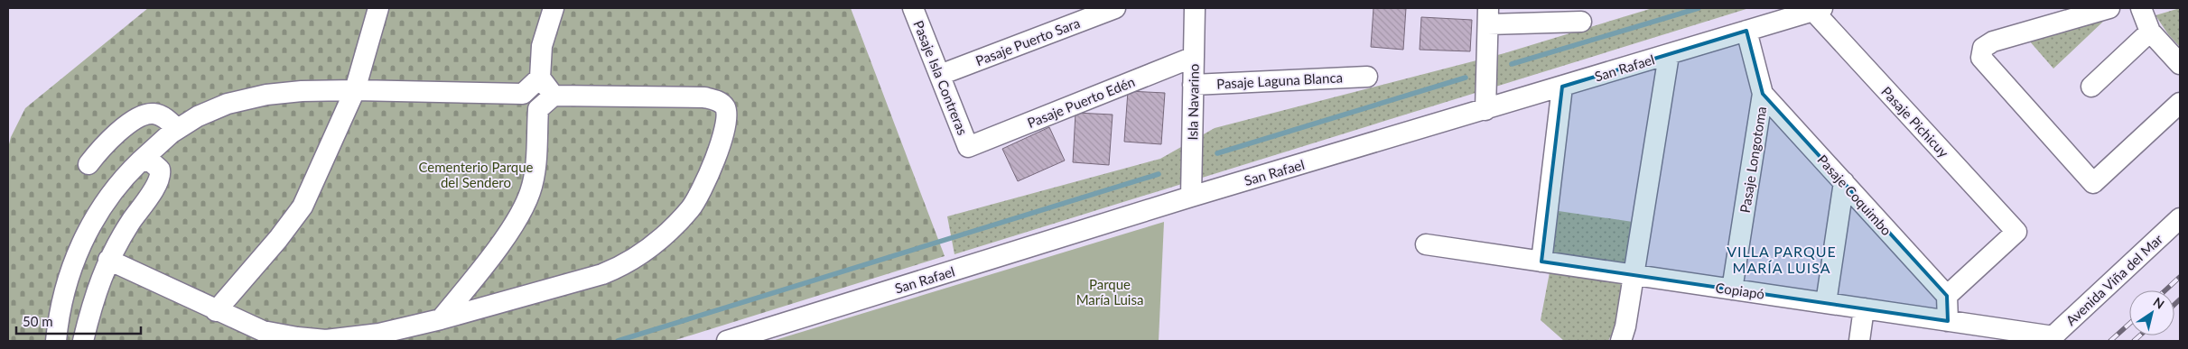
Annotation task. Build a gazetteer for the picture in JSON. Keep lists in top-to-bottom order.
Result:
{
  "streets": {
    "street": [
      "Pasaje Puerto Sara",
      "San Rafael",
      "Pasaje Isla Contreras",
      "Pasaje Laguna Blanca",
      "Pasaje Puerto Edén",
      "Isla Navarino",
      "Pasaje Pichicuy",
      "Pasaje Longotoma",
      "Pasaje Coquimbo",
      "Avenida Viña del Mar",
      "Copiapó"
    ]
  },
  "crossings": [
    ["Pasaje Puerto Sara", "Pasaje Isla Contreras"],
    ["San Rafael", "Isla Navarino"],
    ["San Rafael", "Pasaje Pichicuy"],
    ["San Rafael", "Pasaje Longotoma"],
    ["Pasaje Isla Contreras", "Pasaje Puerto Edén"],
    ["Pasaje Laguna Blanca", "Isla Navarino"],
    ["Pasaje Puerto Edén", "Isla Navarino"],
    ["Pasaje Pichicuy", "Pasaje Coquimbo"],
    ["Pasaje Longotoma", "Pasaje Coquimbo"],
    ["Pasaje Longotoma", "Copiapó"],
    ["Avenida Viña del Mar", "Copiapó"]
  ],
  "districts": ["VILLA PARQUE MARÍA LUISA"],
  "parks": ["Cementerio Parque del Sendero", "Parque María Luisa"],
  "scale_bar": "50 m",
  "north": "top right"
}
